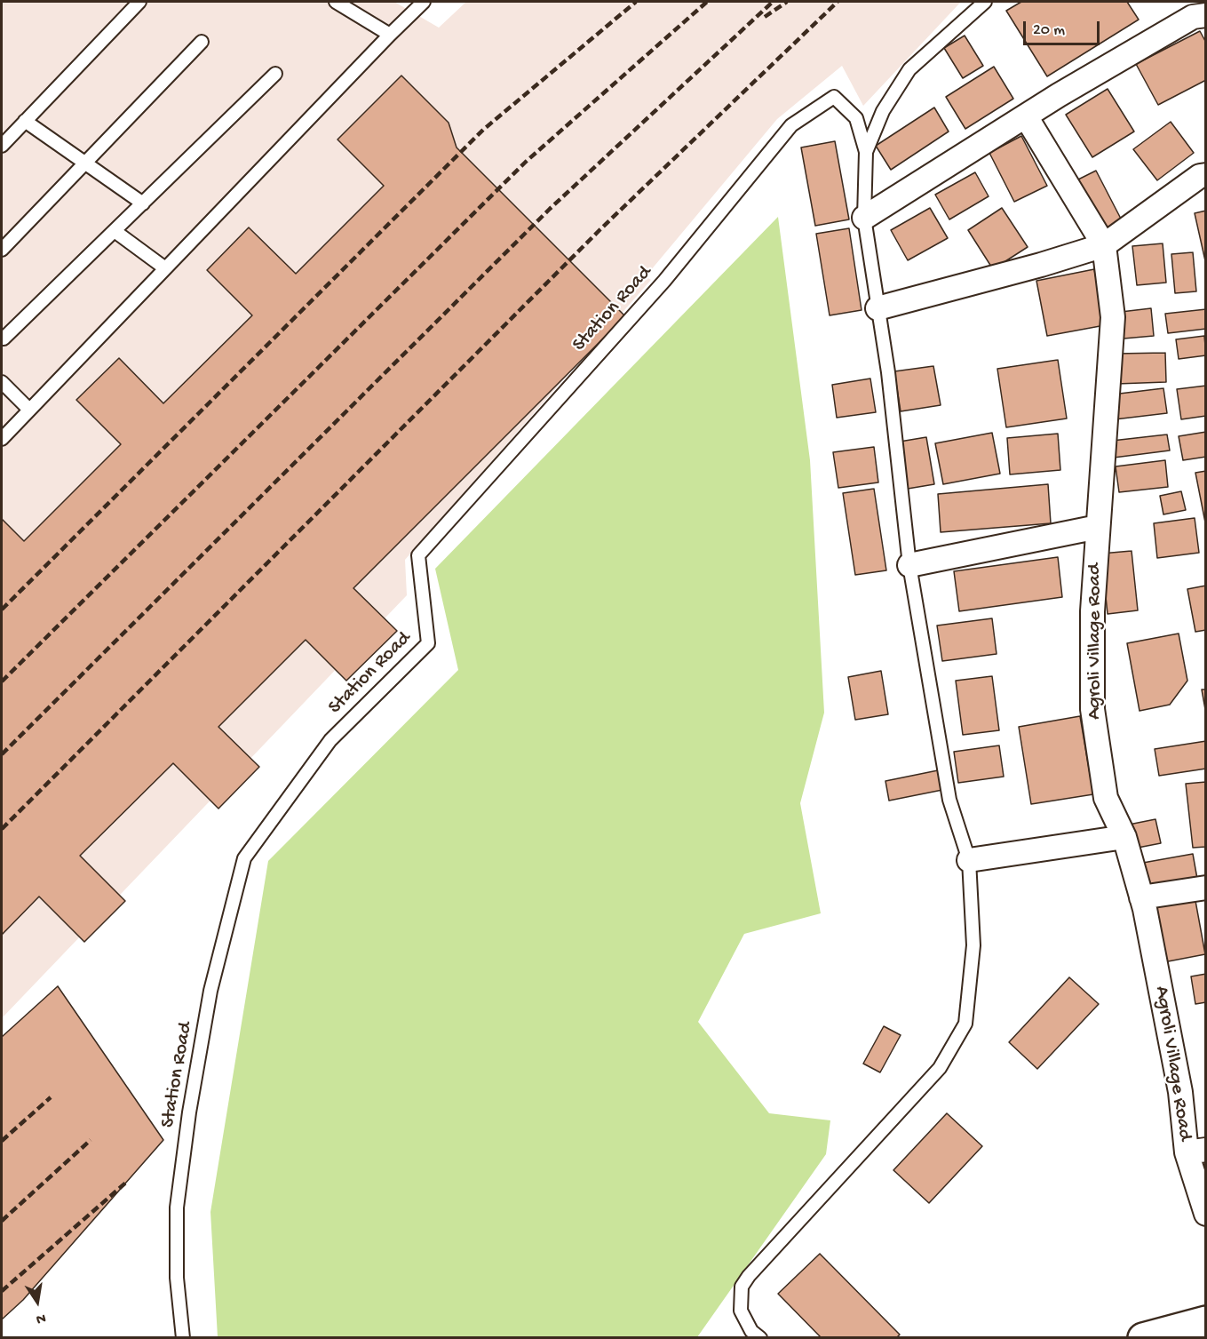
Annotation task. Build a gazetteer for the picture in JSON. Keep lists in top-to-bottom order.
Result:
{
  "streets": {
    "street": ["Agroli Village Road"],
    "lane": ["Station Road"]
  },
  "scale_bar": "20 m",
  "north": "bottom"
}
